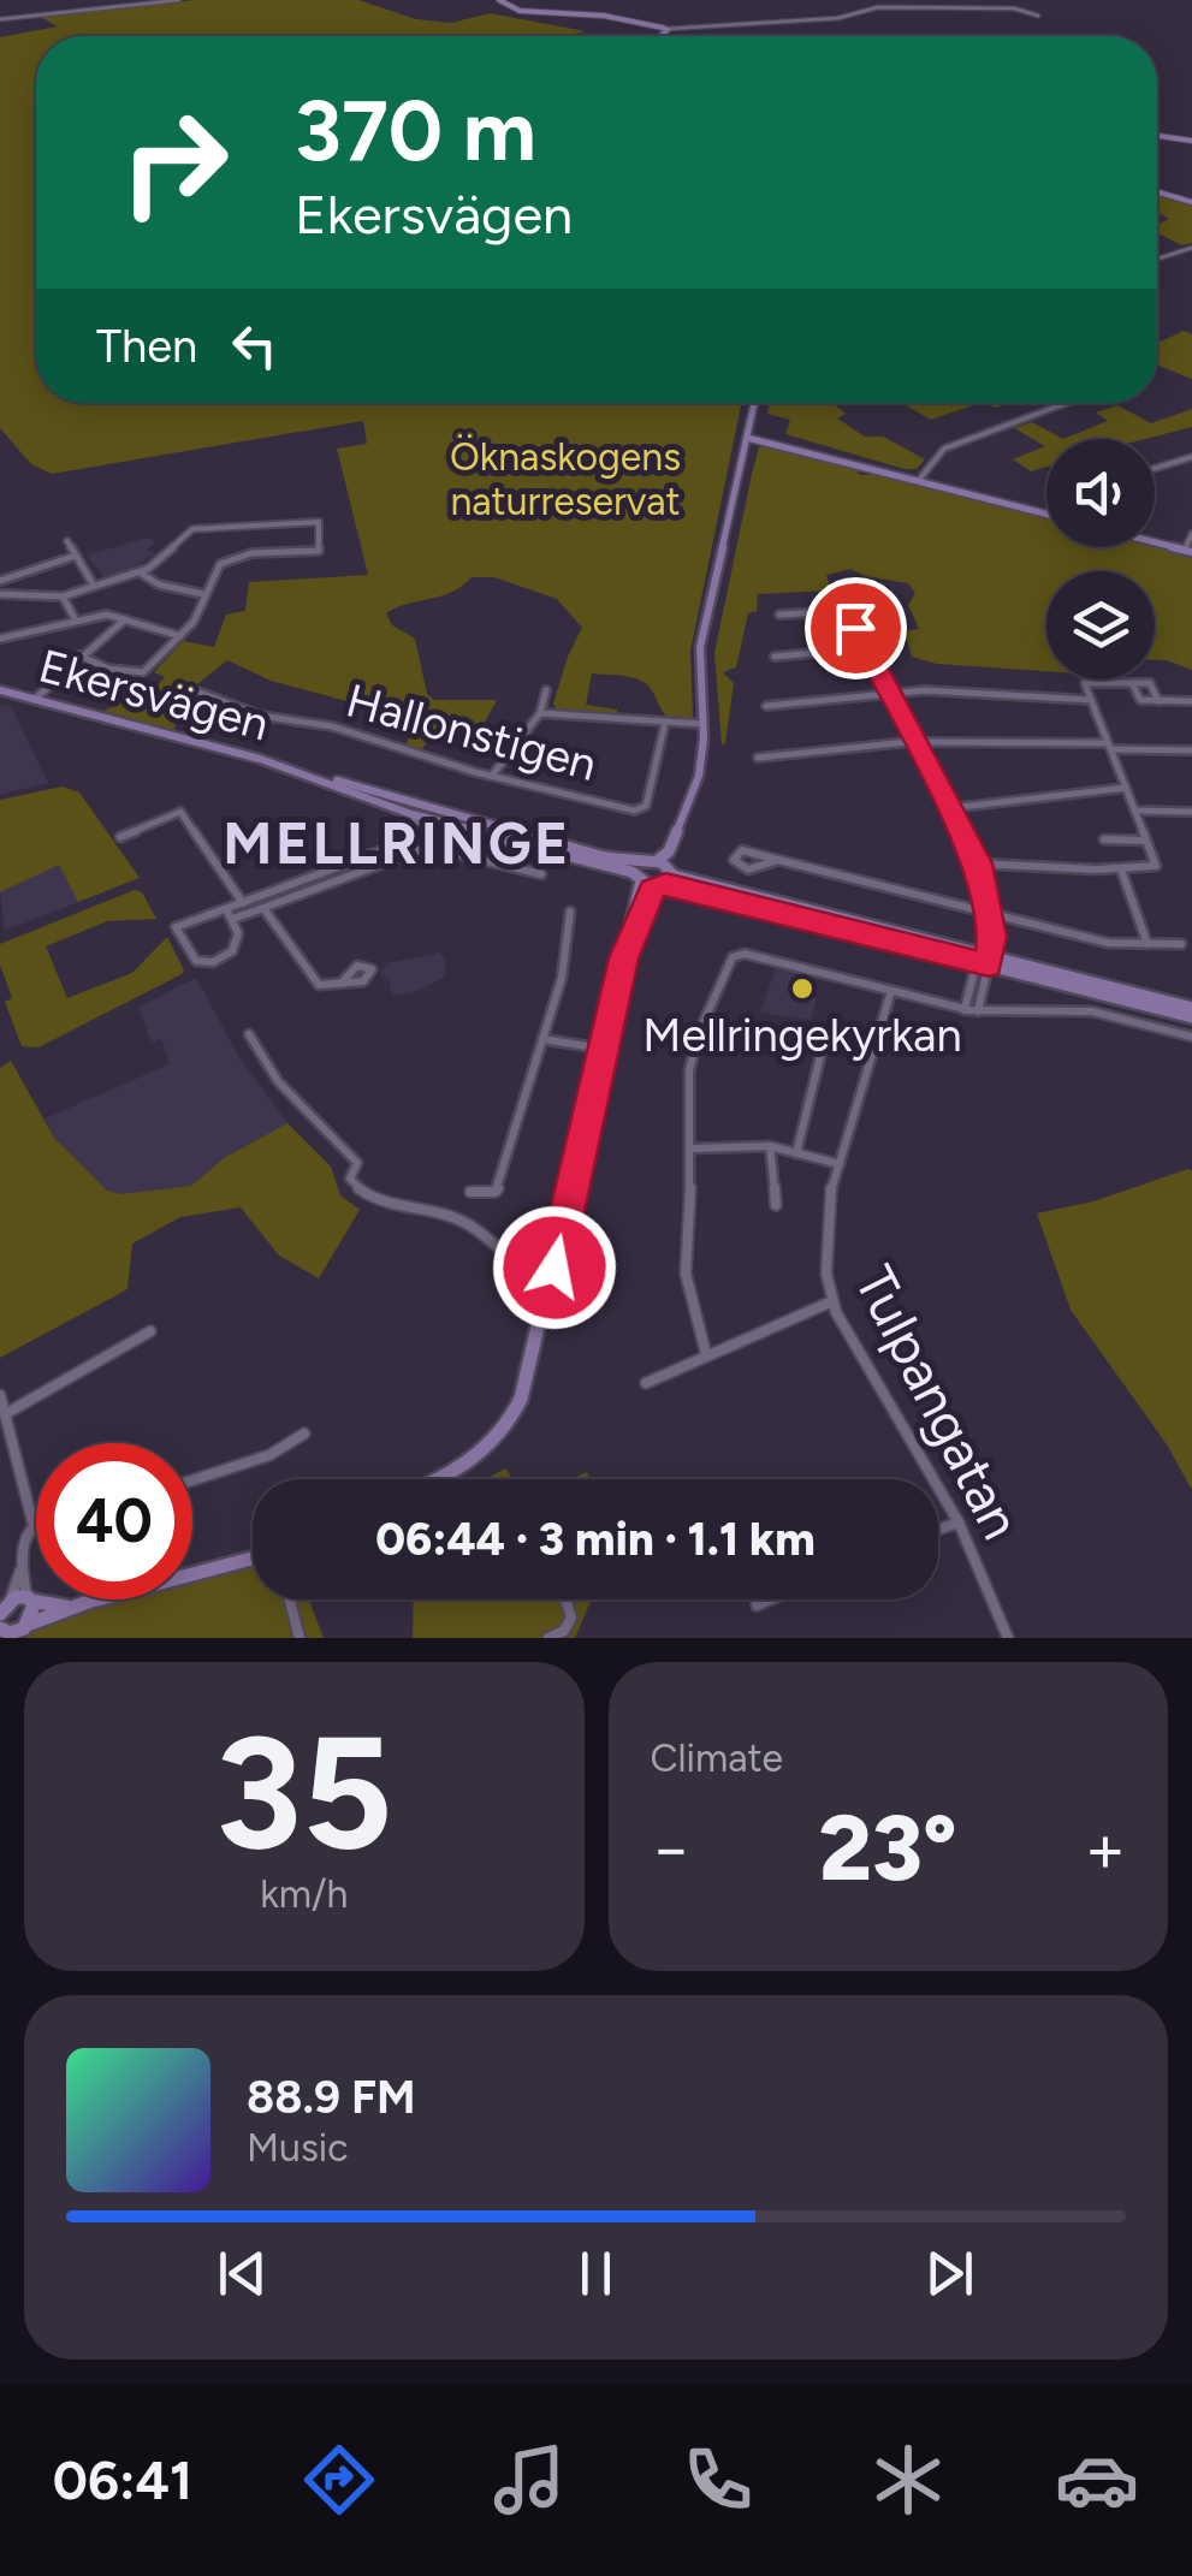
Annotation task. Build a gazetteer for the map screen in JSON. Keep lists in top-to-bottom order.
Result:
{
  "streets": {
    "street": ["Ekersvägen", "Hallonstigen", "Tulpangatan"]
  },
  "districts": ["MELLRINGE"],
  "parks": ["Öknaskogens naturreservat"],
  "places": ["Mellringekyrkan"],
  "page": {
    "turn": ["370 m", "Ekersvägen"],
    "then": "Then",
    "limit": "40",
    "trip": "06:44 · 3 min · 1.1 km",
    "tile": [
      ["35", "km/h"],
      "Climate"
    ],
    "heat": ["−", "23°", "+"],
    "song": ["88.9 FM", "Music"],
    "tabs": "06:41"
  }
}
